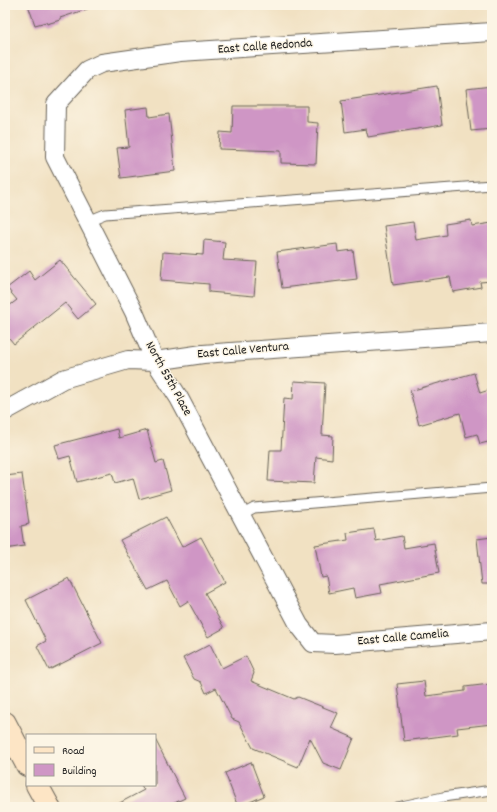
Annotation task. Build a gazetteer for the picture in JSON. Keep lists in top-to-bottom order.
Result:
{
  "streets": {
    "street": [
      "East Calle Redonda",
      "East Calle Ventura",
      "North 55th Place",
      "East Calle Camelia"
    ]
  },
  "crossings": [
    ["East Calle Redonda", "North 55th Place"],
    ["East Calle Ventura", "North 55th Place"],
    ["North 55th Place", "East Calle Camelia"]
  ],
  "legend": ["Road", "Building"]
}
